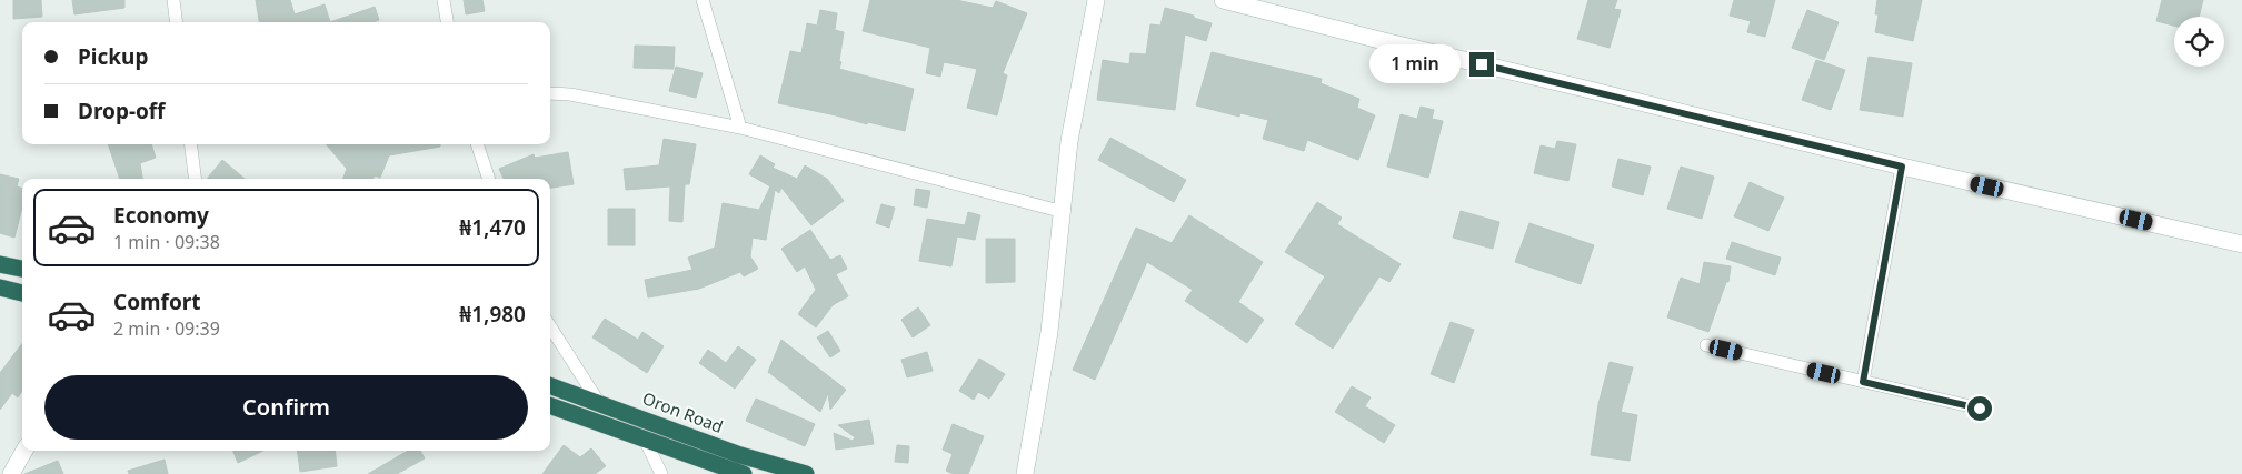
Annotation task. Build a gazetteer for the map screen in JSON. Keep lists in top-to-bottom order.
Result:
{
  "streets": {
    "highway": ["Oron Road"]
  },
  "page": {
    "banner": ["Pickup", "Drop-off"],
    "bubble": "1 min",
    "list": [
      {
        "name": "Economy",
        "note": "1 min · 09:38",
        "value": "₦1,470"
      },
      {
        "name": "Comfort",
        "note": "2 min · 09:39",
        "value": "₦1,980"
      }
    ],
    "buttons": "Confirm"
  }
}
